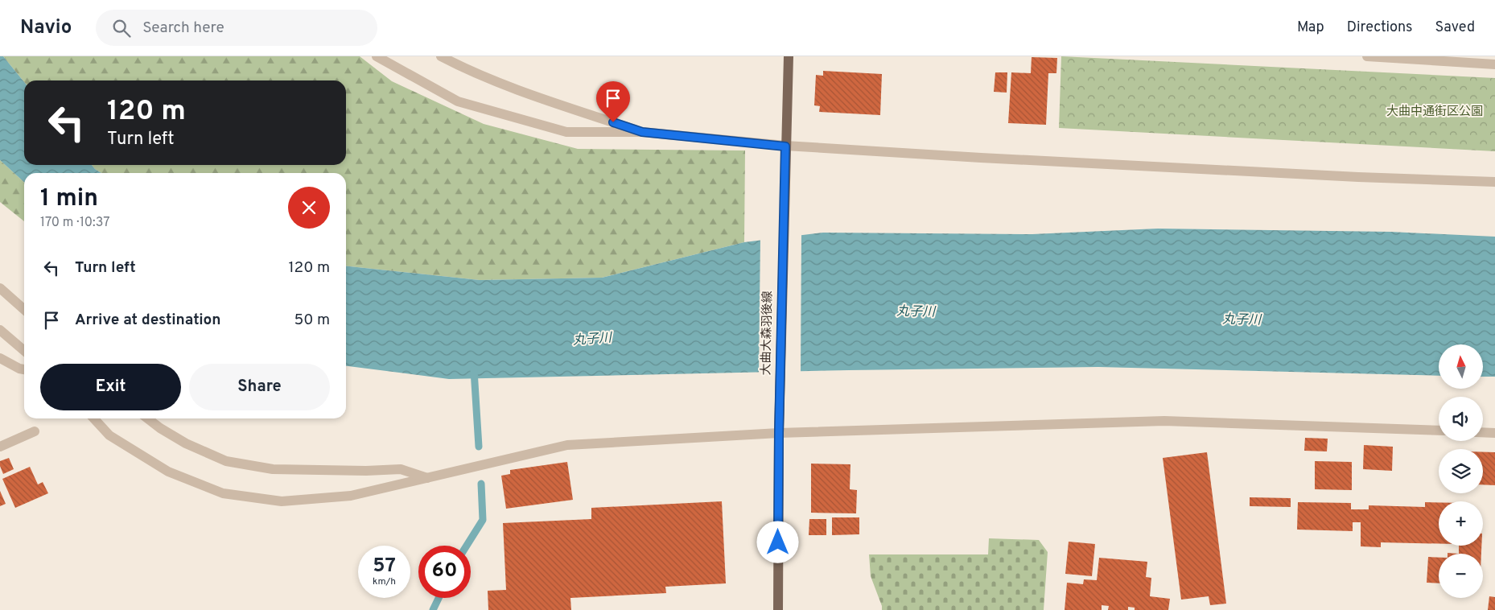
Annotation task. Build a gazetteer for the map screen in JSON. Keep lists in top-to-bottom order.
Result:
{
  "streets": {
    "main road": ["大曲大森羽後線"]
  },
  "water": ["丸子川"],
  "parks": ["大曲中通街区公園"],
  "north": "top",
  "page": {
    "header": "Navio",
    "search": "Search here",
    "nav": ["Map", "Directions", "Saved"],
    "turn": ["120 m", "Turn left"],
    "heading": ["1 min", "170 m · 10:37"],
    "list": [
      {
        "name": "Turn left",
        "value": "120 m"
      },
      {
        "name": "Arrive at destination",
        "value": "50 m"
      }
    ],
    "map_buttons": ["+", "−"],
    "buttons": ["Exit", "Share"],
    "speed": "57 km/h",
    "limit": "60"
  }
}
